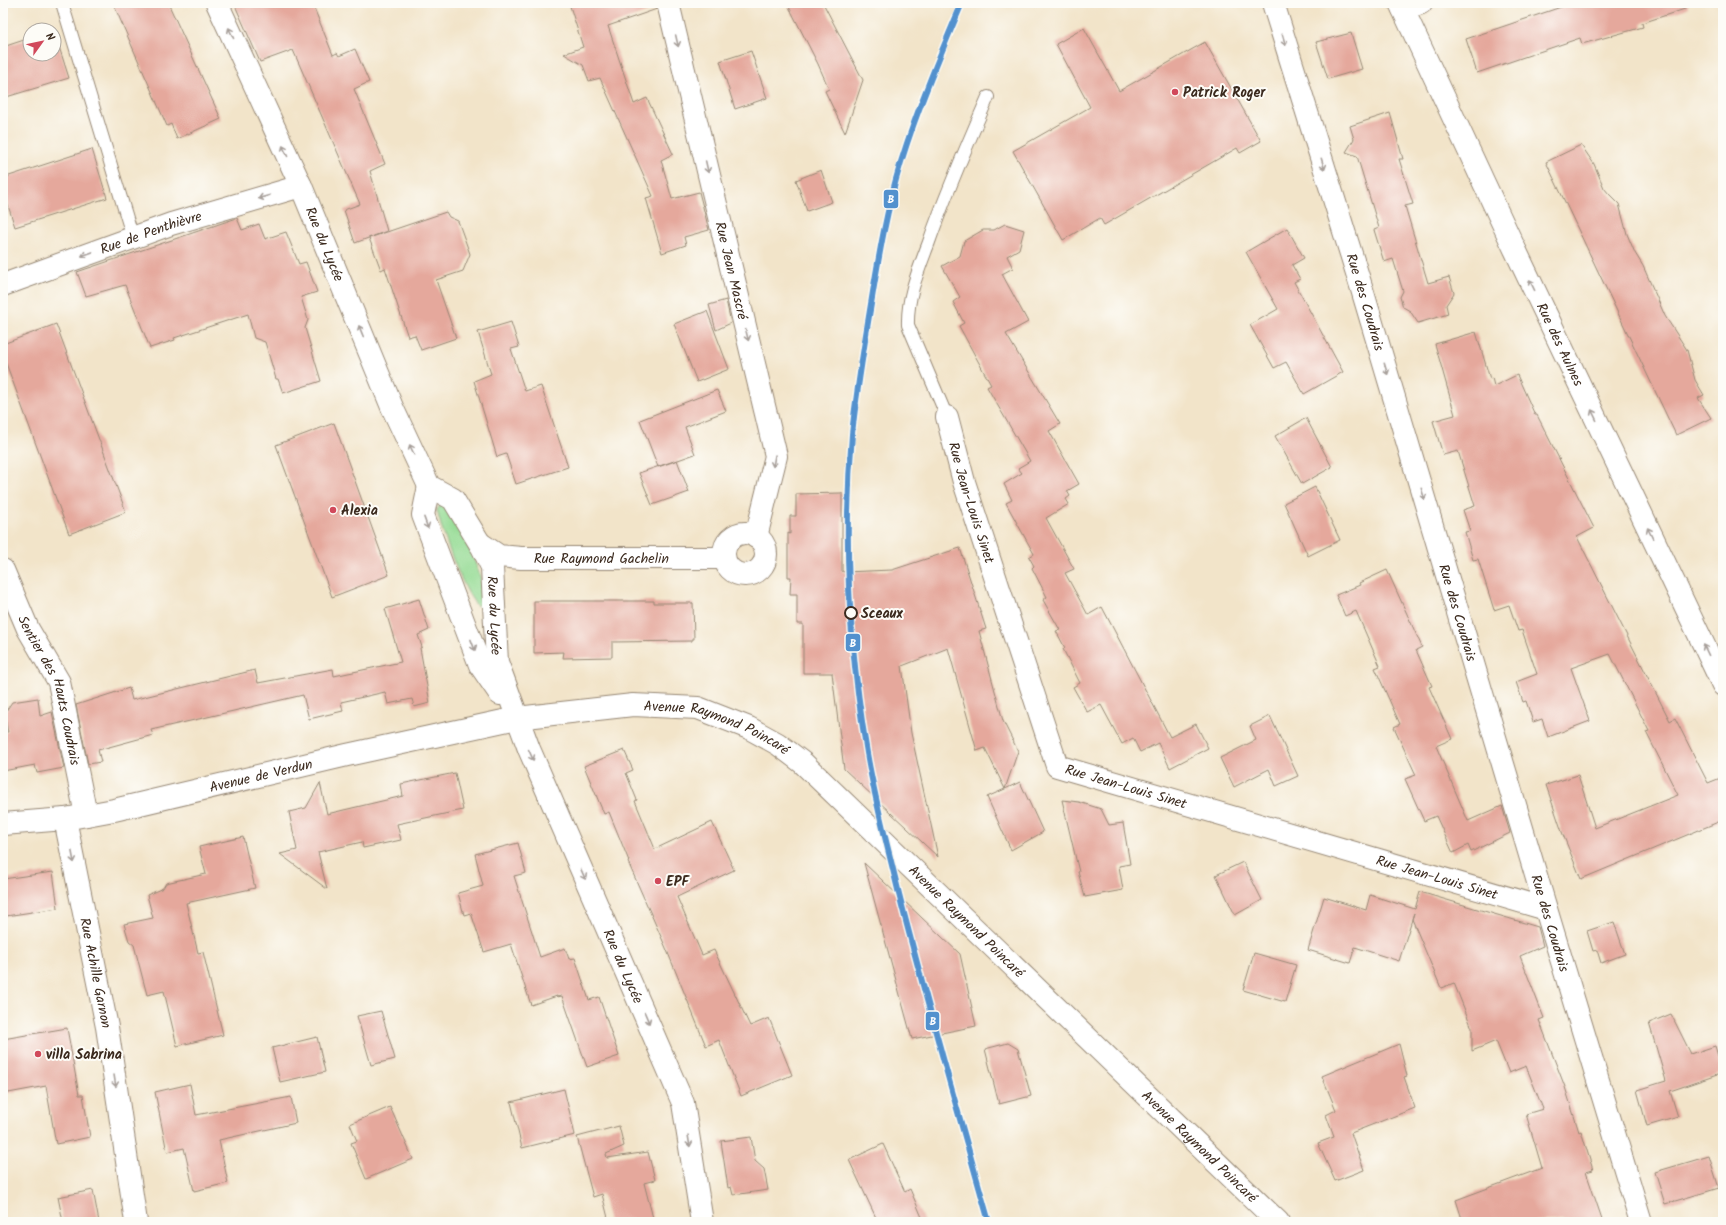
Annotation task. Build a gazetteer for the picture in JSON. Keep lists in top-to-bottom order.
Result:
{
  "streets": {
    "street": [
      "Rue de Penthièvre",
      "Rue du Lycée",
      "Rue Jean Mascré",
      "Rue des Coudrais",
      "Rue des Aulnes",
      "Rue Jean-Louis Sinet",
      "Rue Raymond Gachelin",
      "Sentier des Hauts Coudrais",
      "Avenue Raymond Poincaré",
      "Avenue de Verdun",
      "Rue Achille Garnon"
    ]
  },
  "crossings": [
    ["Rue de Penthièvre", "Rue du Lycée"],
    ["Rue du Lycée", "Rue Raymond Gachelin"],
    ["Rue du Lycée", "Avenue Raymond Poincaré"],
    ["Rue du Lycée", "Avenue de Verdun"],
    ["Rue Jean Mascré", "Rue Raymond Gachelin"],
    ["Rue des Coudrais", "Rue Jean-Louis Sinet"],
    ["Sentier des Hauts Coudrais", "Avenue de Verdun"],
    ["Sentier des Hauts Coudrais", "Rue Achille Garnon"],
    ["Avenue Raymond Poincaré", "Avenue de Verdun"],
    ["Avenue de Verdun", "Rue Achille Garnon"]
  ],
  "one_way": [
    "Rue de Penthièvre",
    "Rue Jean Mascré",
    "Rue des Coudrais",
    "Rue des Aulnes",
    "Rue Achille Garnon"
  ],
  "places": [
    "Patrick Roger",
    "Alexia",
    "Sceaux",
    "EPF",
    "villa Sabrina"
  ],
  "lines": ["transit line B"],
  "north": "top right"
}
